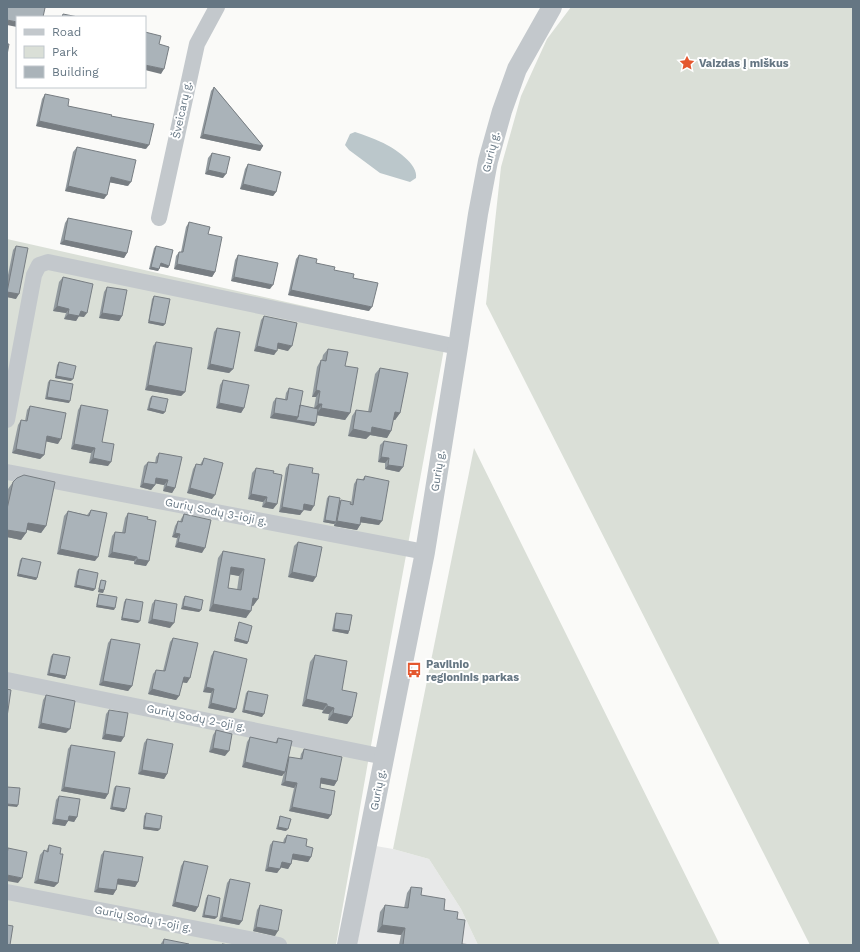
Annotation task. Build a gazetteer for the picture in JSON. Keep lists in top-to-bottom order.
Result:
{
  "streets": {
    "street": [
      "Šveicarų g.",
      "Gurių g.",
      "Gurių Sodų 3-ioji g.",
      "Gurių Sodų 2-oji g.",
      "Gurių Sodų 1-oji g."
    ]
  },
  "crossings": [
    ["Gurių g.", "Gurių Sodų 3-ioji g."],
    ["Gurių g.", "Gurių Sodų 2-oji g."]
  ],
  "places": {
    "place": ["Vaizdas į miškus"],
    "bus stop": ["Pavilnio regioninis parkas"]
  },
  "legend": ["Road", "Park", "Building"]
}
